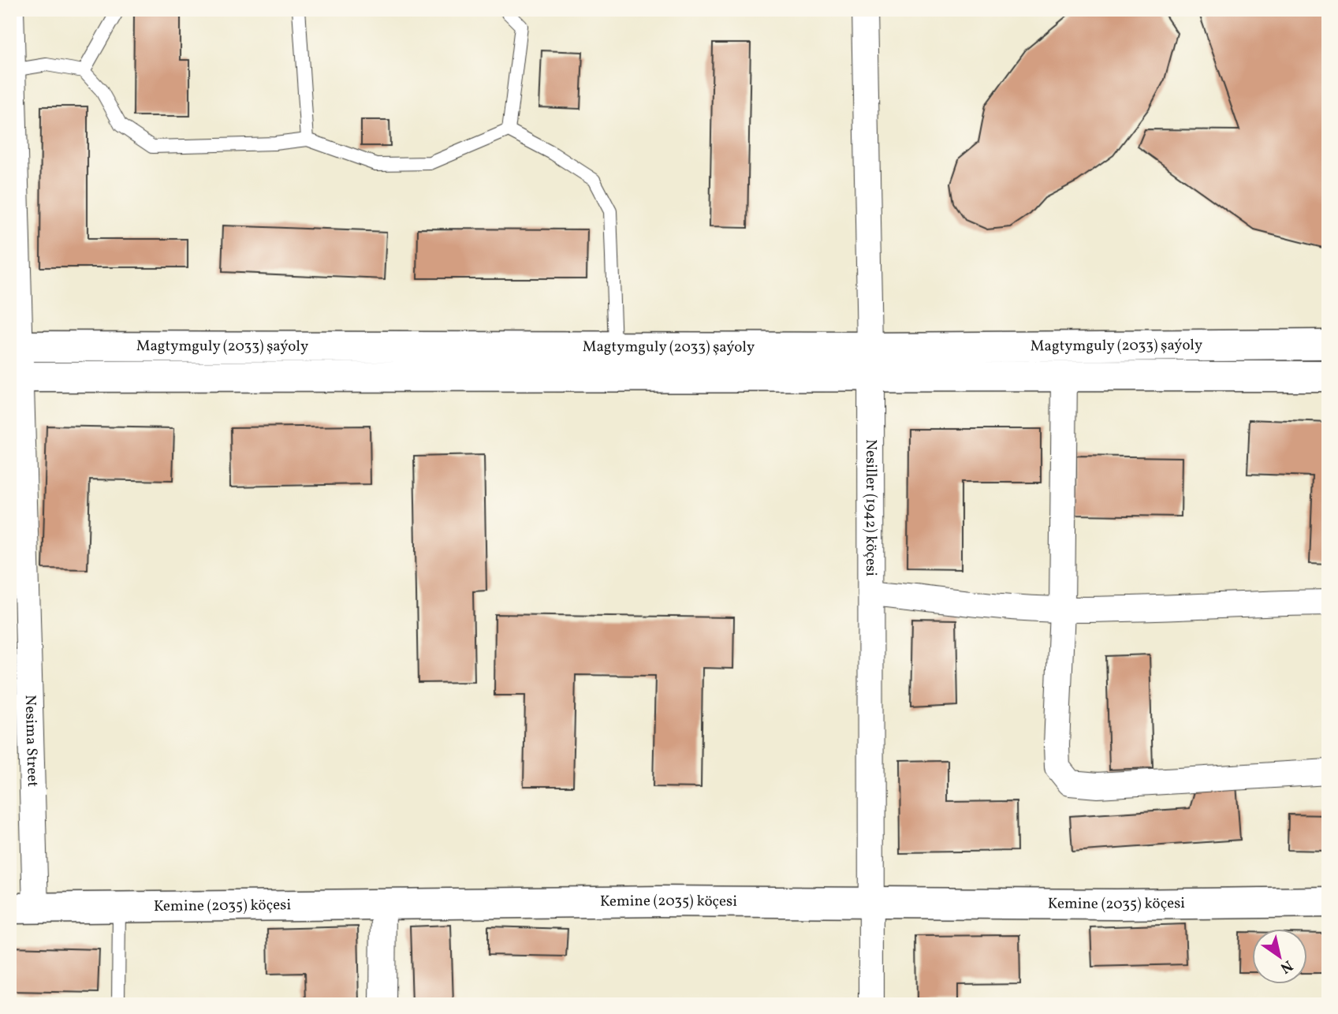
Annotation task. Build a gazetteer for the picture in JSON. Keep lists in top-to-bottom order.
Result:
{
  "streets": {
    "main road": ["Magtymguly (2033) şaýoly", "Kemine (2035) köçesi"],
    "street": ["Nesiller (1942) köçesi", "Nesima Street"]
  },
  "crossings": [
    ["Magtymguly (2033) şaýoly", "Nesiller (1942) köçesi"],
    ["Magtymguly (2033) şaýoly", "Nesima Street"],
    ["Nesiller (1942) köçesi", "Kemine (2035) köçesi"],
    ["Nesima Street", "Kemine (2035) köçesi"]
  ],
  "north": "bottom right"
}
